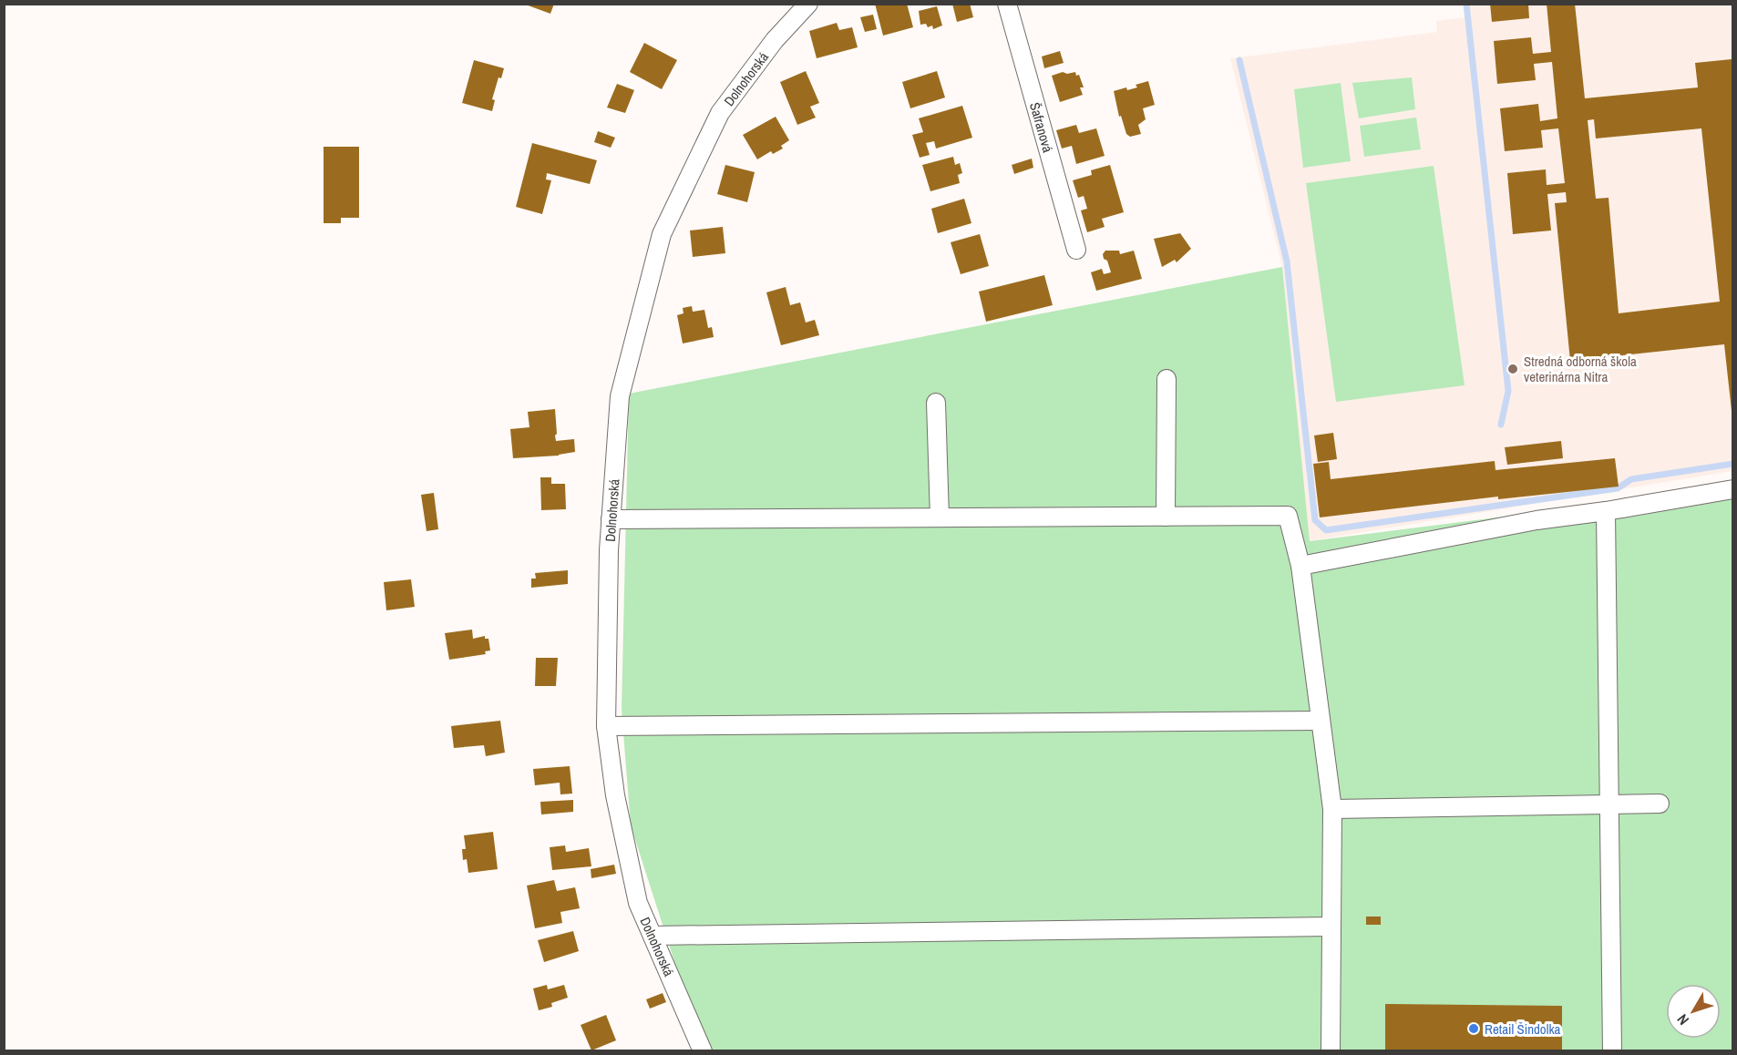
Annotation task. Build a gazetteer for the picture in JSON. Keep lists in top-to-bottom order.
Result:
{
  "streets": {
    "street": ["Dolnohorská", "Šafranová"]
  },
  "places": ["Stredná odborná škola veterinárna Nitra", "Retail Šindolka"],
  "north": "bottom left"
}
